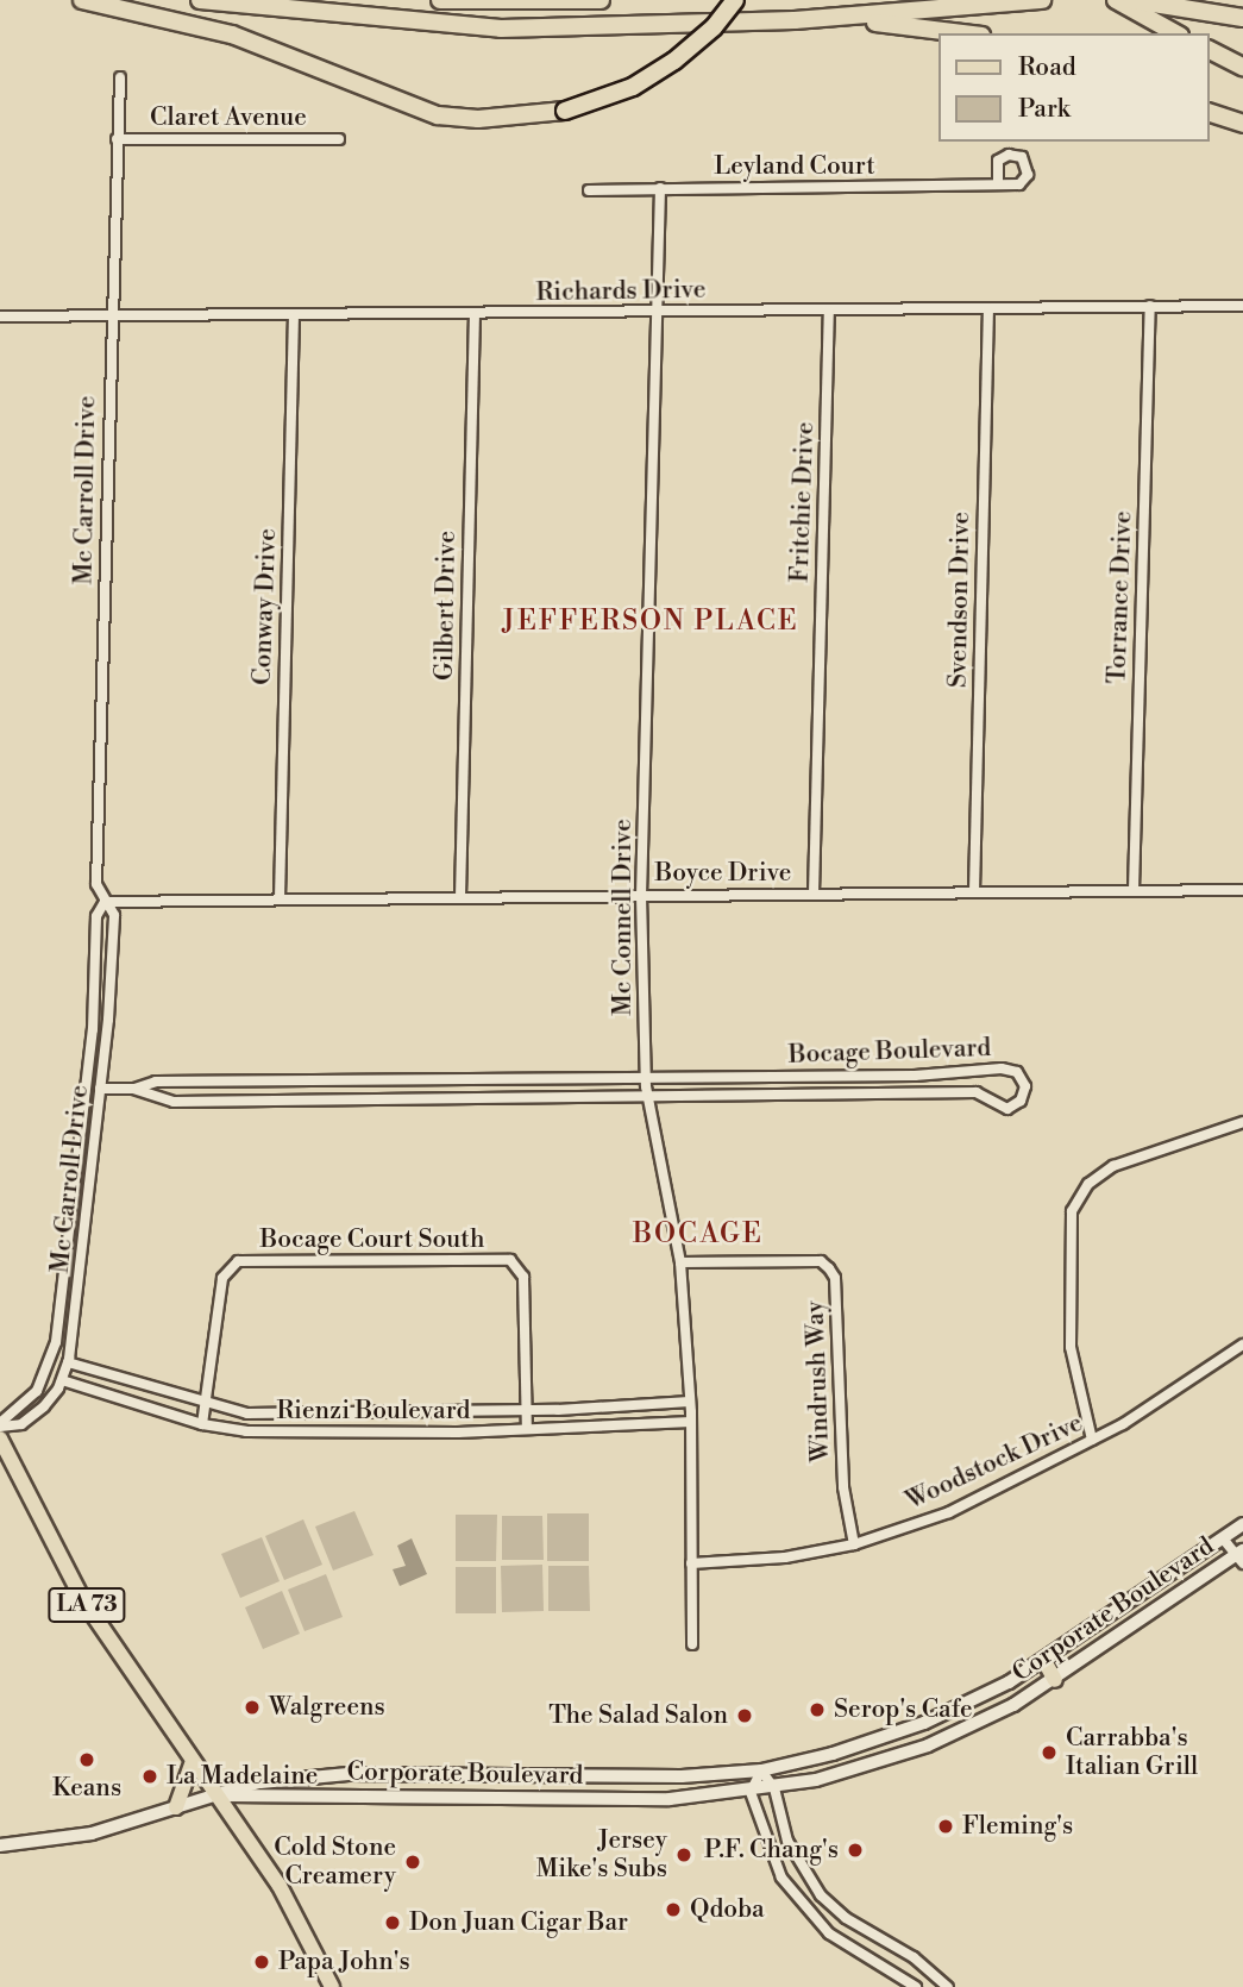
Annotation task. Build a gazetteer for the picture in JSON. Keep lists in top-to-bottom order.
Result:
{
  "streets": {
    "main road": ["LA 73"],
    "street": [
      "Claret Avenue",
      "Leyland Court",
      "Richards Drive",
      "Mc Carroll Drive",
      "Fritchie Drive",
      "Torrance Drive",
      "Svendson Drive",
      "Gilbert Drive",
      "Conway Drive",
      "Boyce Drive",
      "Mc Connell Drive",
      "Bocage Boulevard",
      "Bocage Court South",
      "Windrush Way",
      "Rienzi Boulevard",
      "Woodstock Drive",
      "Corporate Boulevard"
    ]
  },
  "crossings": [
    ["Claret Avenue", "Mc Carroll Drive"],
    ["Leyland Court", "Mc Connell Drive"],
    ["Richards Drive", "Mc Carroll Drive"],
    ["Richards Drive", "Fritchie Drive"],
    ["Richards Drive", "Torrance Drive"],
    ["Richards Drive", "Svendson Drive"],
    ["Richards Drive", "Gilbert Drive"],
    ["Richards Drive", "Conway Drive"],
    ["Richards Drive", "Mc Connell Drive"],
    ["Mc Carroll Drive", "Boyce Drive"],
    ["Mc Carroll Drive", "Bocage Boulevard"],
    ["Mc Carroll Drive", "Rienzi Boulevard"],
    ["Fritchie Drive", "Boyce Drive"],
    ["Torrance Drive", "Boyce Drive"],
    ["Svendson Drive", "Boyce Drive"],
    ["Gilbert Drive", "Boyce Drive"],
    ["Conway Drive", "Boyce Drive"],
    ["Boyce Drive", "Mc Connell Drive"],
    ["Mc Connell Drive", "Bocage Boulevard"],
    ["Mc Connell Drive", "Windrush Way"],
    ["Mc Connell Drive", "Rienzi Boulevard"],
    ["Mc Connell Drive", "Woodstock Drive"],
    ["Bocage Court South", "Rienzi Boulevard"],
    ["Windrush Way", "Woodstock Drive"],
    ["LA 73", "Corporate Boulevard"]
  ],
  "districts": ["JEFFERSON PLACE", "BOCAGE"],
  "places": [
    "Walgreens",
    "Serop's Cafe",
    "The Salad Salon",
    "Carrabba's Italian Grill",
    "Keans",
    "La Madelaine",
    "Fleming's",
    "P.F. Chang's",
    "Jersey Mike's Subs",
    "Cold Stone Creamery",
    "Qdoba",
    "Don Juan Cigar Bar",
    "Papa John's"
  ],
  "legend": ["Road", "Park"]
}
